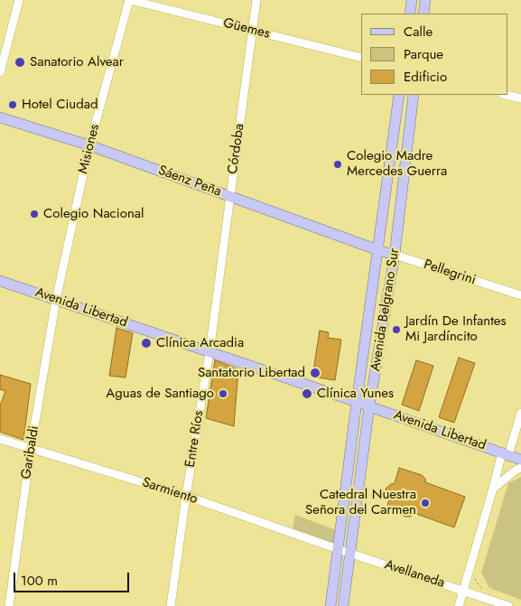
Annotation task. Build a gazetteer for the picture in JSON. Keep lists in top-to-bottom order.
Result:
{
  "streets": {
    "main road": [
      "Sáenz Peña",
      "Pellegrini",
      "Avenida Libertad",
      "Avenida Belgrano Sur"
    ],
    "street": [
      "Güemes",
      "Misiones",
      "Córdoba",
      "Entre Ríos",
      "Garibaldi",
      "Sarmiento",
      "Avellaneda"
    ]
  },
  "crossings": [
    ["Güemes", "Misiones"],
    ["Güemes", "Córdoba"],
    ["Misiones", "Sáenz Peña"],
    ["Misiones", "Avenida Libertad"],
    ["Misiones", "Garibaldi"],
    ["Córdoba", "Sáenz Peña"],
    ["Córdoba", "Avenida Libertad"],
    ["Córdoba", "Entre Ríos"],
    ["Sáenz Peña", "Pellegrini"],
    ["Sáenz Peña", "Avenida Belgrano Sur"],
    ["Pellegrini", "Avenida Belgrano Sur"],
    ["Avenida Libertad", "Avenida Belgrano Sur"],
    ["Avenida Libertad", "Entre Ríos"],
    ["Avenida Libertad", "Garibaldi"],
    ["Avenida Belgrano Sur", "Sarmiento"],
    ["Avenida Belgrano Sur", "Avellaneda"],
    ["Entre Ríos", "Sarmiento"],
    ["Garibaldi", "Sarmiento"],
    ["Sarmiento", "Avellaneda"]
  ],
  "places": [
    "Sanatorio Alvear",
    "Hotel Ciudad",
    "Colegio Madre Mercedes Guerra",
    "Colegio Nacional",
    "Jardín De Infantes Mi Jardíncito",
    "Clínica Arcadia",
    "Santatorio Libertad",
    "Aguas de Santiago",
    "Clínica Yunes",
    "Catedral Nuestra Señora del Carmen"
  ],
  "legend": ["Calle", "Parque", "Edificio"],
  "scale_bar": "100 m"
}
